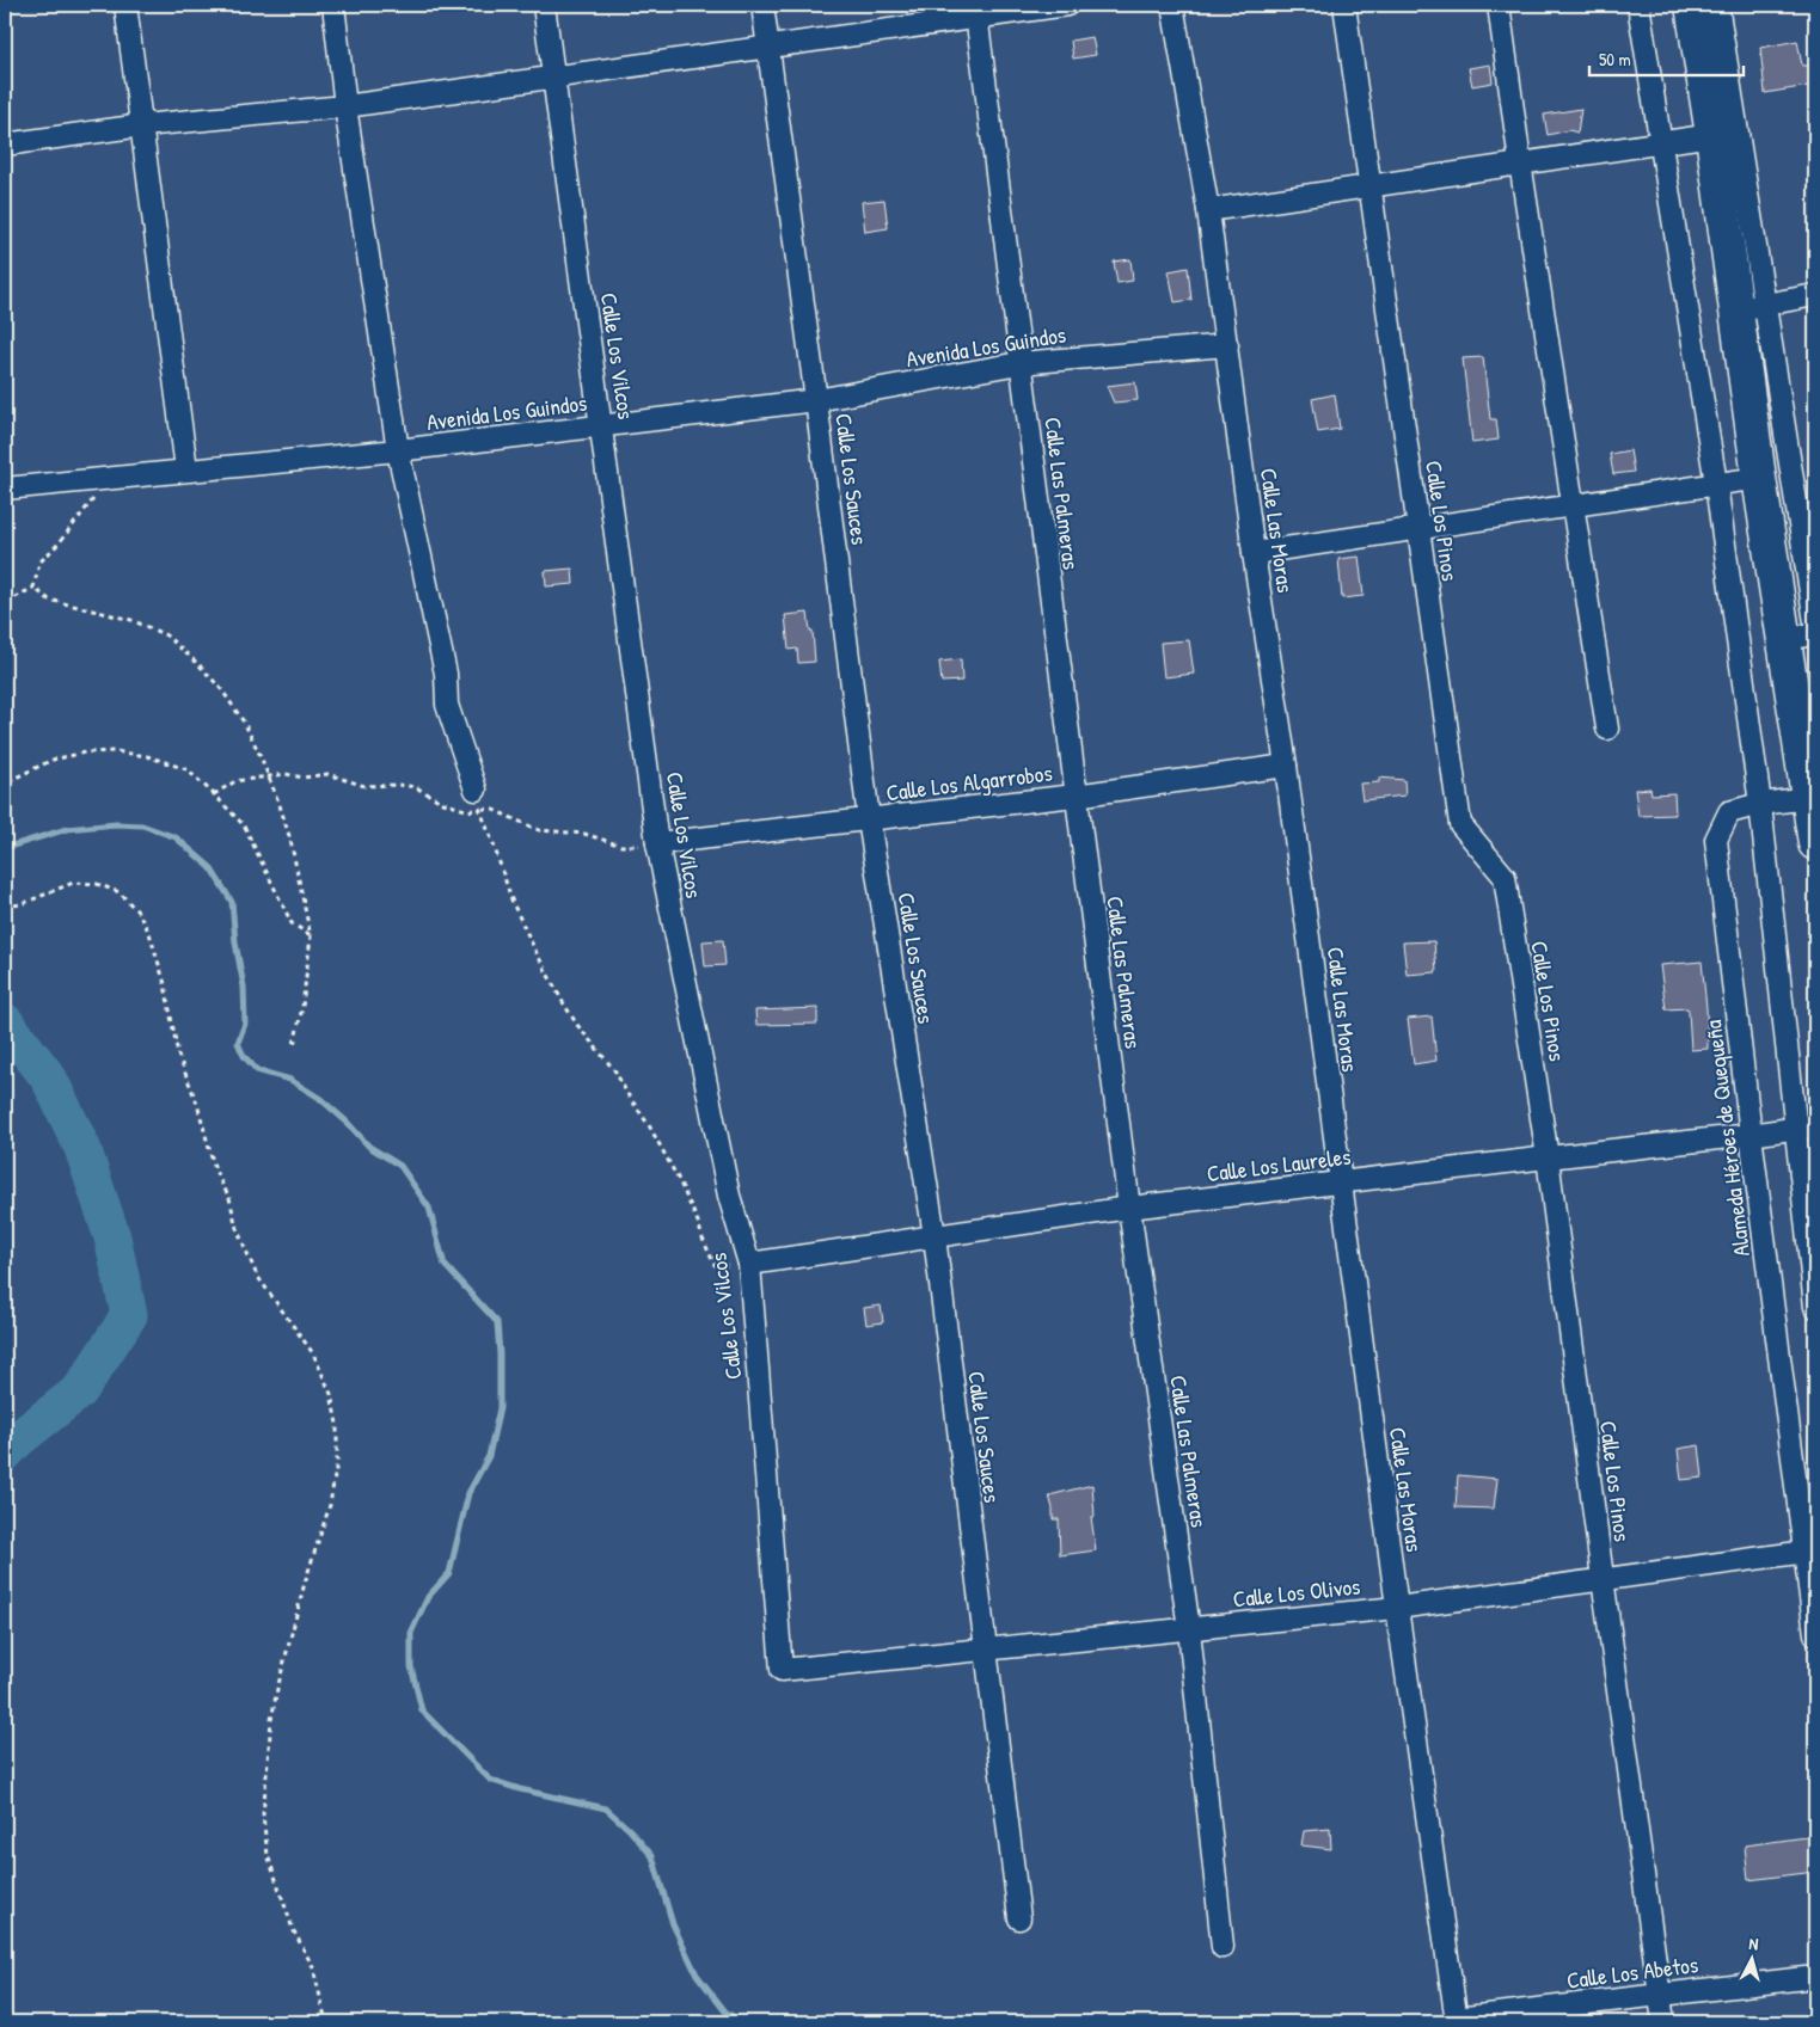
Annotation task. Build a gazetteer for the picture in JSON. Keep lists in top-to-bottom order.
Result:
{
  "streets": {
    "street": [
      "Avenida Los Guindos",
      "Calle Los Vilcos",
      "Calle Los Sauces",
      "Calle Las Palmeras",
      "Calle Los Pinos",
      "Calle Las Moras",
      "Calle Los Algarrobos",
      "Alameda Héroes de Quequeña",
      "Calle Los Laureles",
      "Calle Los Olivos",
      "Calle Los Abetos"
    ]
  },
  "crossings": [
    ["Avenida Los Guindos", "Calle Los Vilcos"],
    ["Avenida Los Guindos", "Calle Los Sauces"],
    ["Avenida Los Guindos", "Calle Las Palmeras"],
    ["Avenida Los Guindos", "Calle Las Moras"],
    ["Calle Los Vilcos", "Calle Los Algarrobos"],
    ["Calle Los Vilcos", "Calle Los Laureles"],
    ["Calle Los Vilcos", "Calle Los Olivos"],
    ["Calle Los Sauces", "Calle Los Algarrobos"],
    ["Calle Los Sauces", "Calle Los Laureles"],
    ["Calle Los Sauces", "Calle Los Olivos"],
    ["Calle Las Palmeras", "Calle Los Algarrobos"],
    ["Calle Las Palmeras", "Calle Los Laureles"],
    ["Calle Las Palmeras", "Calle Los Olivos"],
    ["Calle Los Pinos", "Calle Los Laureles"],
    ["Calle Los Pinos", "Calle Los Olivos"],
    ["Calle Los Pinos", "Calle Los Abetos"],
    ["Calle Las Moras", "Calle Los Algarrobos"],
    ["Calle Las Moras", "Calle Los Laureles"],
    ["Calle Las Moras", "Calle Los Olivos"],
    ["Calle Las Moras", "Calle Los Abetos"],
    ["Alameda Héroes de Quequeña", "Calle Los Laureles"],
    ["Alameda Héroes de Quequeña", "Calle Los Olivos"]
  ],
  "scale_bar": "50 m",
  "north": "top"
}
